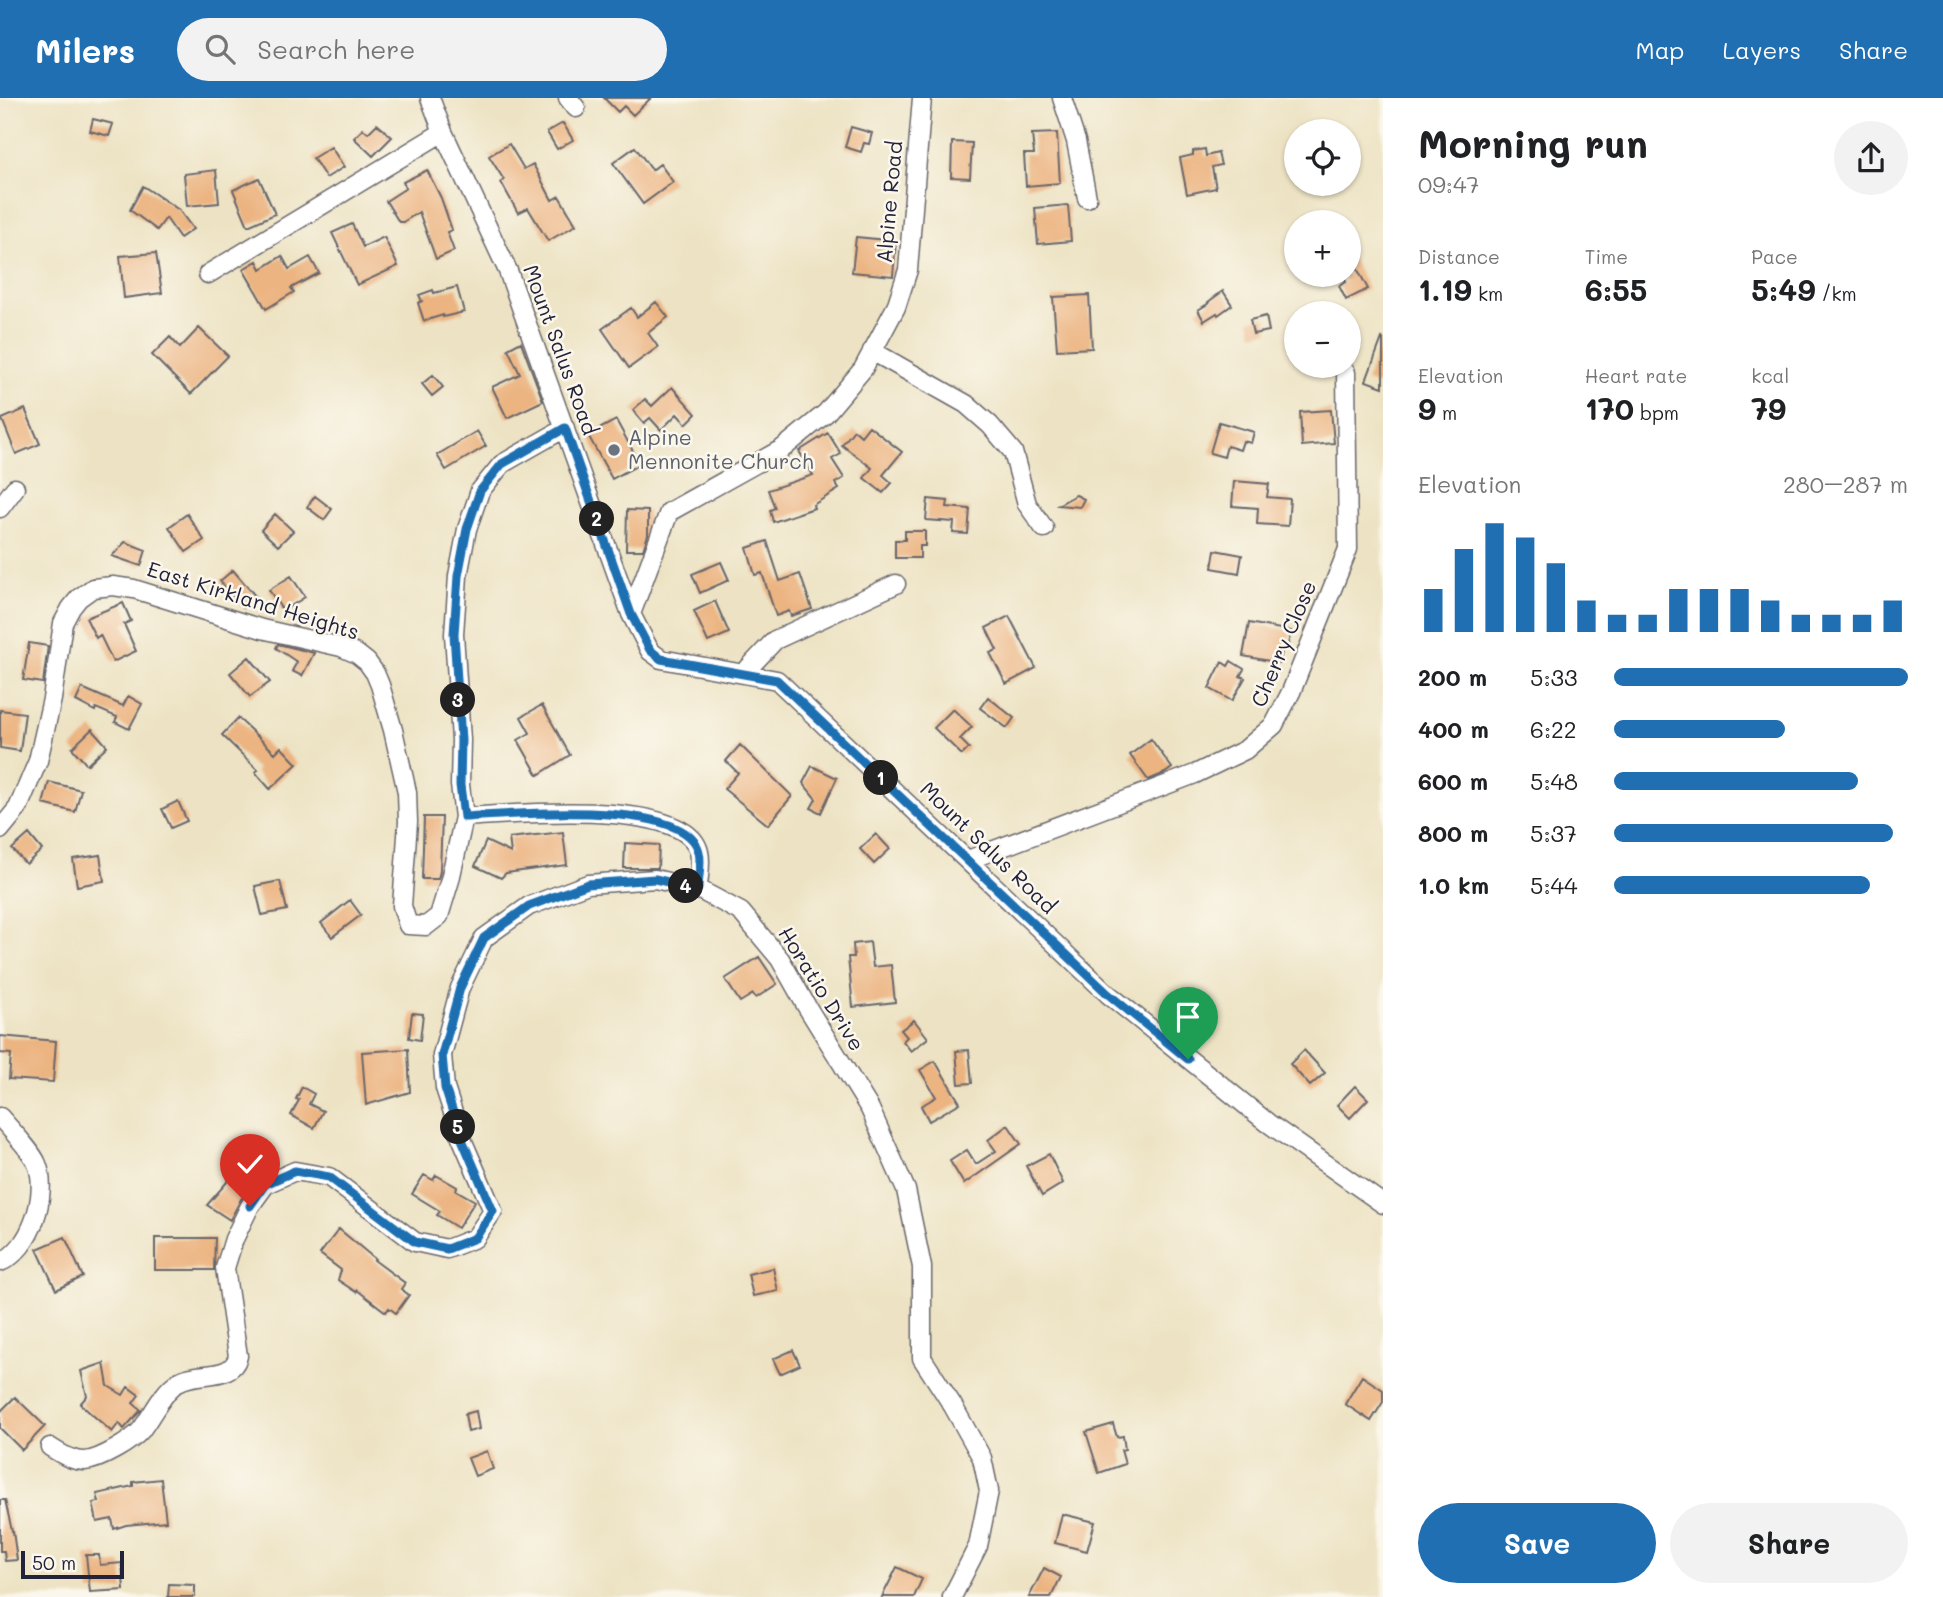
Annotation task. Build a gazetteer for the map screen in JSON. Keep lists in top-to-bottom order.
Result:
{
  "streets": {
    "street": [
      "Alpine Road",
      "Mount Salus Road",
      "East Kirkland Heights",
      "Cherry Close",
      "Horatio Drive"
    ]
  },
  "crossings": [
    ["Alpine Road", "Mount Salus Road"],
    ["Mount Salus Road", "East Kirkland Heights"],
    ["Mount Salus Road", "Cherry Close"]
  ],
  "places": ["Alpine Mennonite Church"],
  "scale_bar": "50 m",
  "page": {
    "header": "Milers",
    "search": "Search here",
    "nav": ["Map", "Layers", "Share"],
    "heading": ["Morning run", "09:47"],
    "map_buttons": ["+", "−"],
    "stats": [
      ["Distance", "1.19 km"],
      ["Time", "6:55"],
      ["Pace", "5:49 /km"],
      ["Elevation", "9 m"],
      ["Heart rate", "170 bpm"],
      ["kcal", "79"]
    ],
    "chart": ["Elevation", "280–287 m"],
    "pins": [
      "2",
      "3",
      "1",
      "4",
      "5"
    ],
    "list": [
      {
        "name": "200 m",
        "note": "5:33"
      },
      {
        "name": "400 m",
        "note": "6:22"
      },
      {
        "name": "600 m",
        "note": "5:48"
      },
      {
        "name": "800 m",
        "note": "5:37"
      },
      {
        "name": "1.0 km",
        "note": "5:44"
      }
    ],
    "buttons": ["Save", "Share"],
    "scale": "50 m"
  }
}
